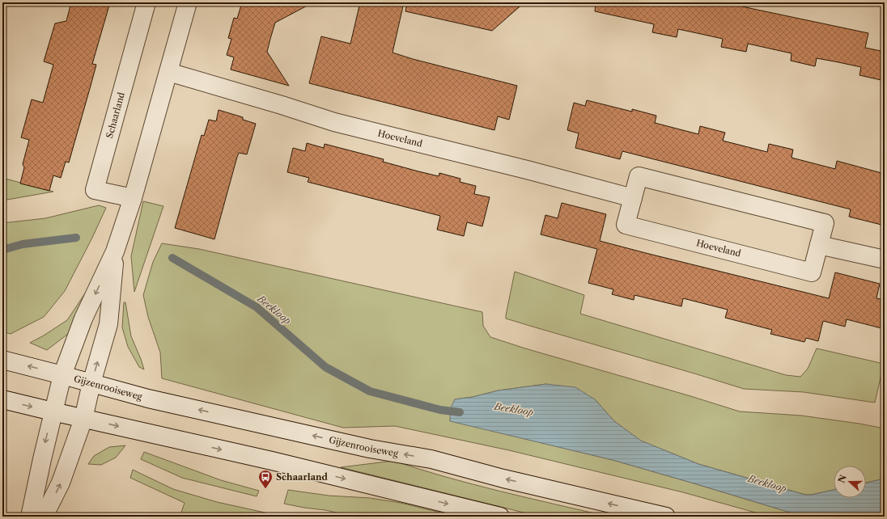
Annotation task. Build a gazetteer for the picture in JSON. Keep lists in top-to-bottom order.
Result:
{
  "streets": {
    "street": ["Schaarland", "Hoeveland", "Gijzenrooiseweg"]
  },
  "water": ["Beekloop"],
  "places": {
    "bus stop": ["Schaarland"]
  },
  "north": "left"
}
